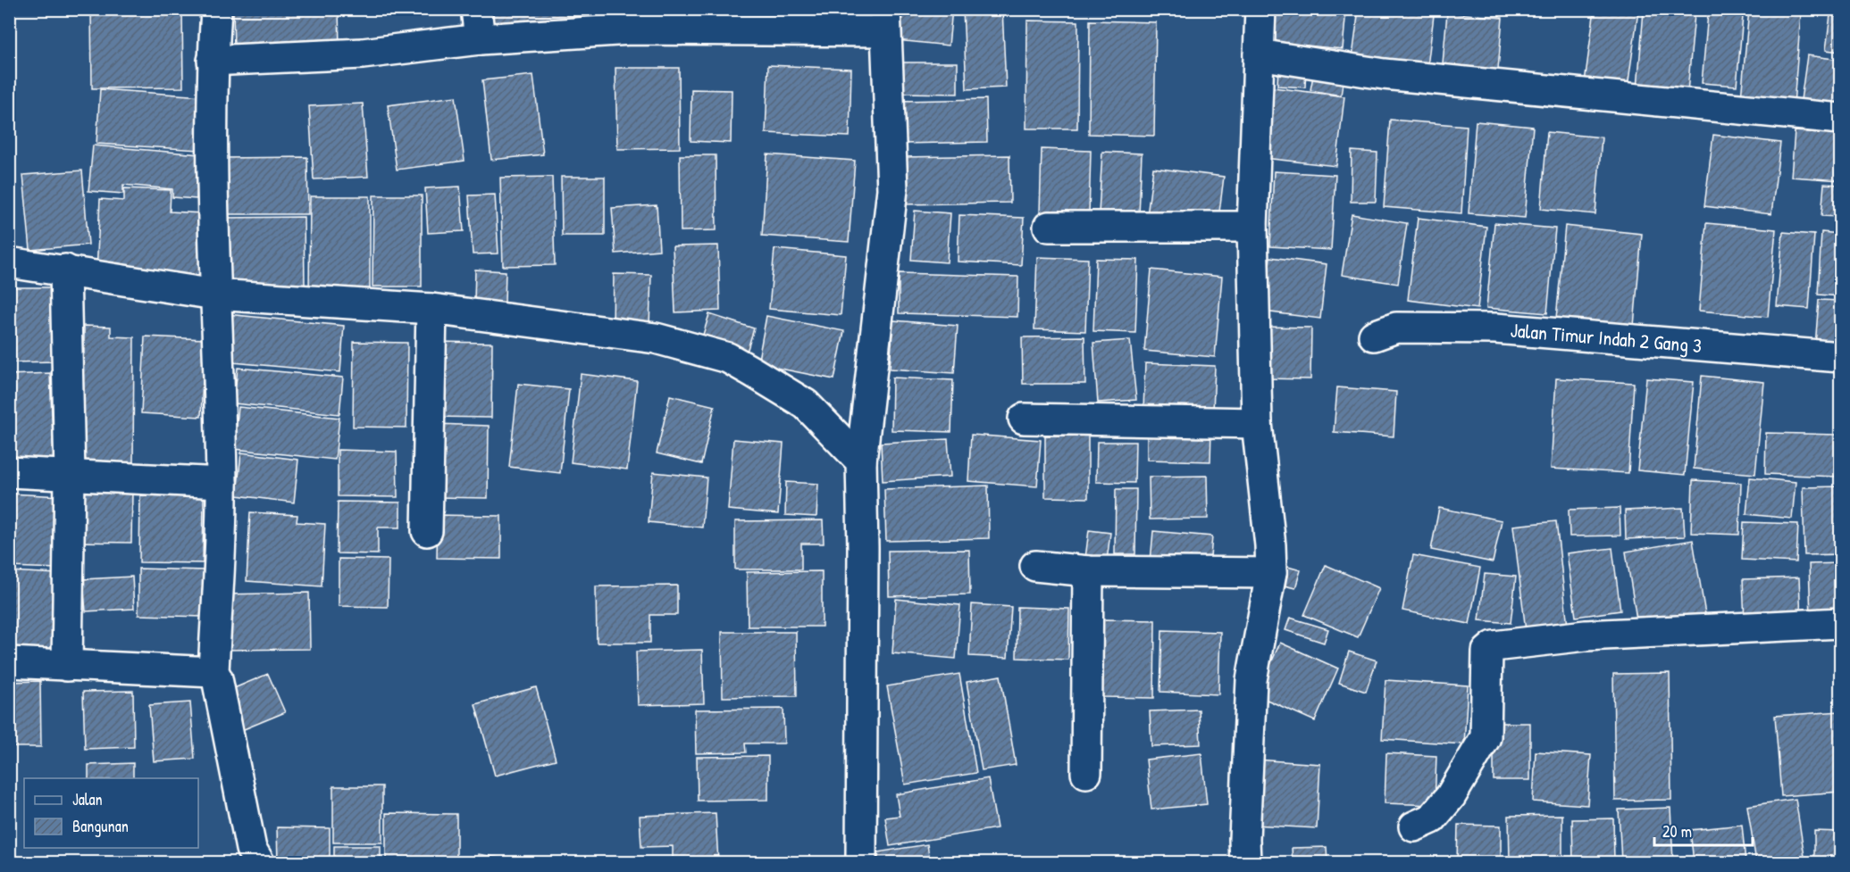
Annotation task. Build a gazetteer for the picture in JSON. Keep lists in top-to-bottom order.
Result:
{
  "streets": {
    "street": ["Jalan Timur Indah 2 Gang 3"]
  },
  "legend": ["Jalan", "Bangunan"],
  "scale_bar": "20 m"
}
